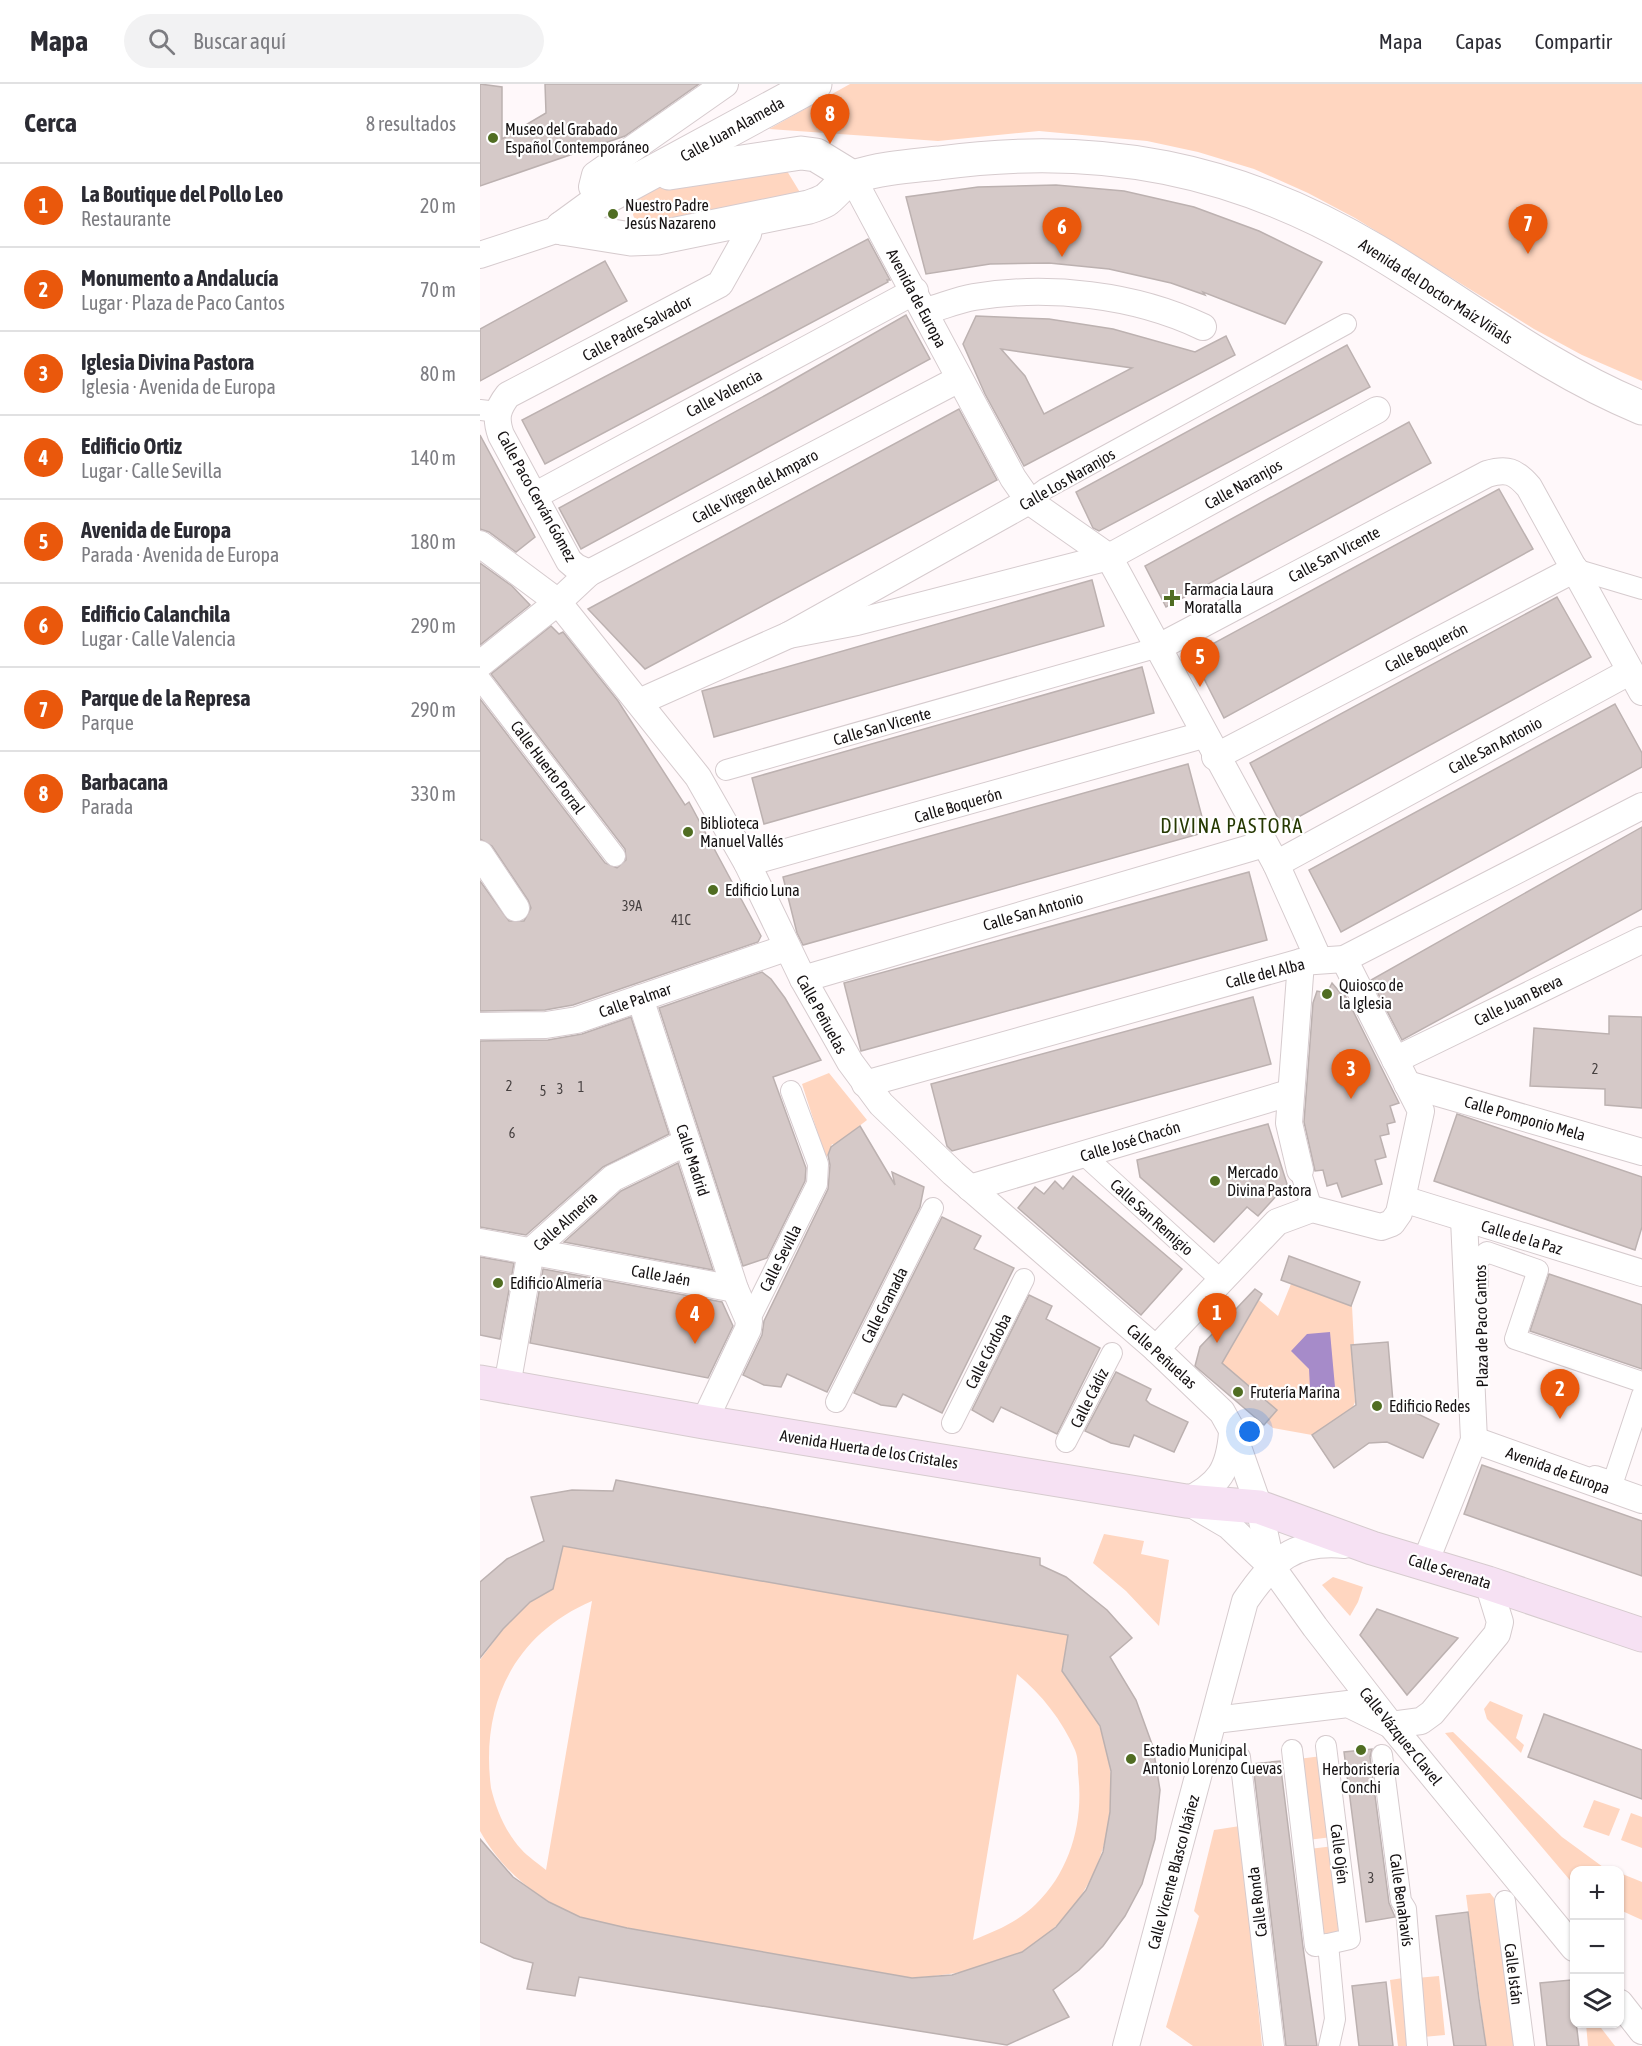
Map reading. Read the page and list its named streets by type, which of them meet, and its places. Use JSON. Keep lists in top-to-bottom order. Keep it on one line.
{"streets":{"main road":["Avenida Huerta de los Cristales","Calle Serenata"],"street":["Calle Juan Alameda","Avenida del Doctor Maíz Viñals","Avenida de Europa","Calle Padre Salvador","Calle Valencia","Calle Los Naranjos","Calle Naranjos","Calle Virgen del Amparo","Calle Paco Cerván Gómez","Calle San Vicente","Calle Boquerón","Calle San Antonio","Calle Huerto Porral","Calle del Alba","Calle Palmar","Calle Juan Breva","Calle Peñuelas","Calle Pomponio Mela","Calle José Chacón","Calle Madrid","Calle San Remigio","Calle Almería","Calle de la Paz","Calle Sevilla","Calle Jaén","Calle Granada","Plaza de Paco Cantos","Calle Córdoba","Calle Cádiz","Calle Vázquez Clavel","Calle Ojén","Calle Vicente Blasco Ibáñez","Calle Benahavís","Calle Ronda","Calle Istán"]},"crossings":[["Avenida del Doctor Maíz Viñals","Avenida de Europa"],["Avenida de Europa","Calle Valencia"],["Avenida de Europa","Calle Los Naranjos"],["Avenida de Europa","Calle Naranjos"],["Avenida de Europa","Calle Virgen del Amparo"],["Avenida de Europa","Calle San Vicente"],["Avenida de Europa","Calle Boquerón"],["Avenida de Europa","Calle San Antonio"],["Avenida de Europa","Calle del Alba"],["Avenida de Europa","Calle Juan Breva"],["Avenida de Europa","Calle Pomponio Mela"],["Avenida de Europa","Calle de la Paz"],["Calle Padre Salvador","Calle Paco Cerván Gómez"],["Calle Valencia","Calle Paco Cerván Gómez"],["Calle Los Naranjos","Calle Naranjos"],["Calle Los Naranjos","Calle Peñuelas"],["Calle Virgen del Amparo","Calle Paco Cerván Gómez"],["Calle Virgen del Amparo","Calle Peñuelas"],["Calle San Vicente","Calle Boquerón"],["Calle San Vicente","Calle San Antonio"],["Calle Boquerón","Calle Peñuelas"],["Calle San Antonio","Calle Peñuelas"],["Calle del Alba","Calle Peñuelas"],["Calle Palmar","Calle Peñuelas"],["Calle Palmar","Calle Madrid"],["Calle Peñuelas","Calle José Chacón"],["Calle Peñuelas","Avenida Huerta de los Cristales"],["Calle Peñuelas","Calle Serenata"],["Calle Peñuelas","Calle Vázquez Clavel"],["Calle José Chacón","Calle San Remigio"],["Calle Madrid","Calle Almería"],["Calle Madrid","Calle Sevilla"],["Calle Madrid","Calle Jaén"],["Calle Almería","Calle Jaén"],["Calle Almería","Avenida Huerta de los Cristales"],["Calle Sevilla","Avenida Huerta de los Cristales"],["Avenida Huerta de los Cristales","Calle Serenata"],["Avenida Huerta de los Cristales","Calle Vázquez Clavel"],["Calle Serenata","Calle Vázquez Clavel"],["Calle Serenata","Calle Vicente Blasco Ibáñez"],["Calle Vázquez Clavel","Calle Vicente Blasco Ibáñez"]],"districts":["DIVINA PASTORA"],"places":{"other":["Museo del Grabado Español Contemporáneo","Nuestro Padre Jesús Nazareno","Biblioteca Manuel Vallés","Edificio Luna","Quiosco de la Iglesia","Mercado Divina Pastora","Edificio Almería","Frutería Marina","Edificio Redes","Herboristería Conchi","Estadio Municipal Antonio Lorenzo Cuevas"],"health":["Farmacia Laura Moratalla"]},"house_numbers":["39A","41C","2","2","1","3","5","6","3"],"page":{"header":"Mapa","search":"Buscar aquí","nav":["Mapa","Capas","Compartir"],"heading":["Cerca","8 resultados"],"pins":["8","7","6","5","3","1","4","2"],"list":[{"mark":"1","name":"La Boutique del Pollo Leo","note":"Restaurante","value":"20 m"},{"mark":"2","name":"Monumento a Andalucía","note":"Lugar · Plaza de Paco Cantos","value":"70 m"},{"mark":"3","name":"Iglesia Divina Pastora","note":"Iglesia · Avenida de Europa","value":"80 m"},{"mark":"4","name":"Edificio Ortiz","note":"Lugar · Calle Sevilla","value":"140 m"},{"mark":"5","name":"Avenida de Europa","note":"Parada · Avenida de Europa","value":"180 m"},{"mark":"6","name":"Edificio Calanchila","note":"Lugar · Calle Valencia","value":"290 m"},{"mark":"7","name":"Parque de la Represa","note":"Parque","value":"290 m"},{"mark":"8","name":"Barbacana","note":"Parada","value":"330 m"}],"map_buttons":["+","−"]}}
